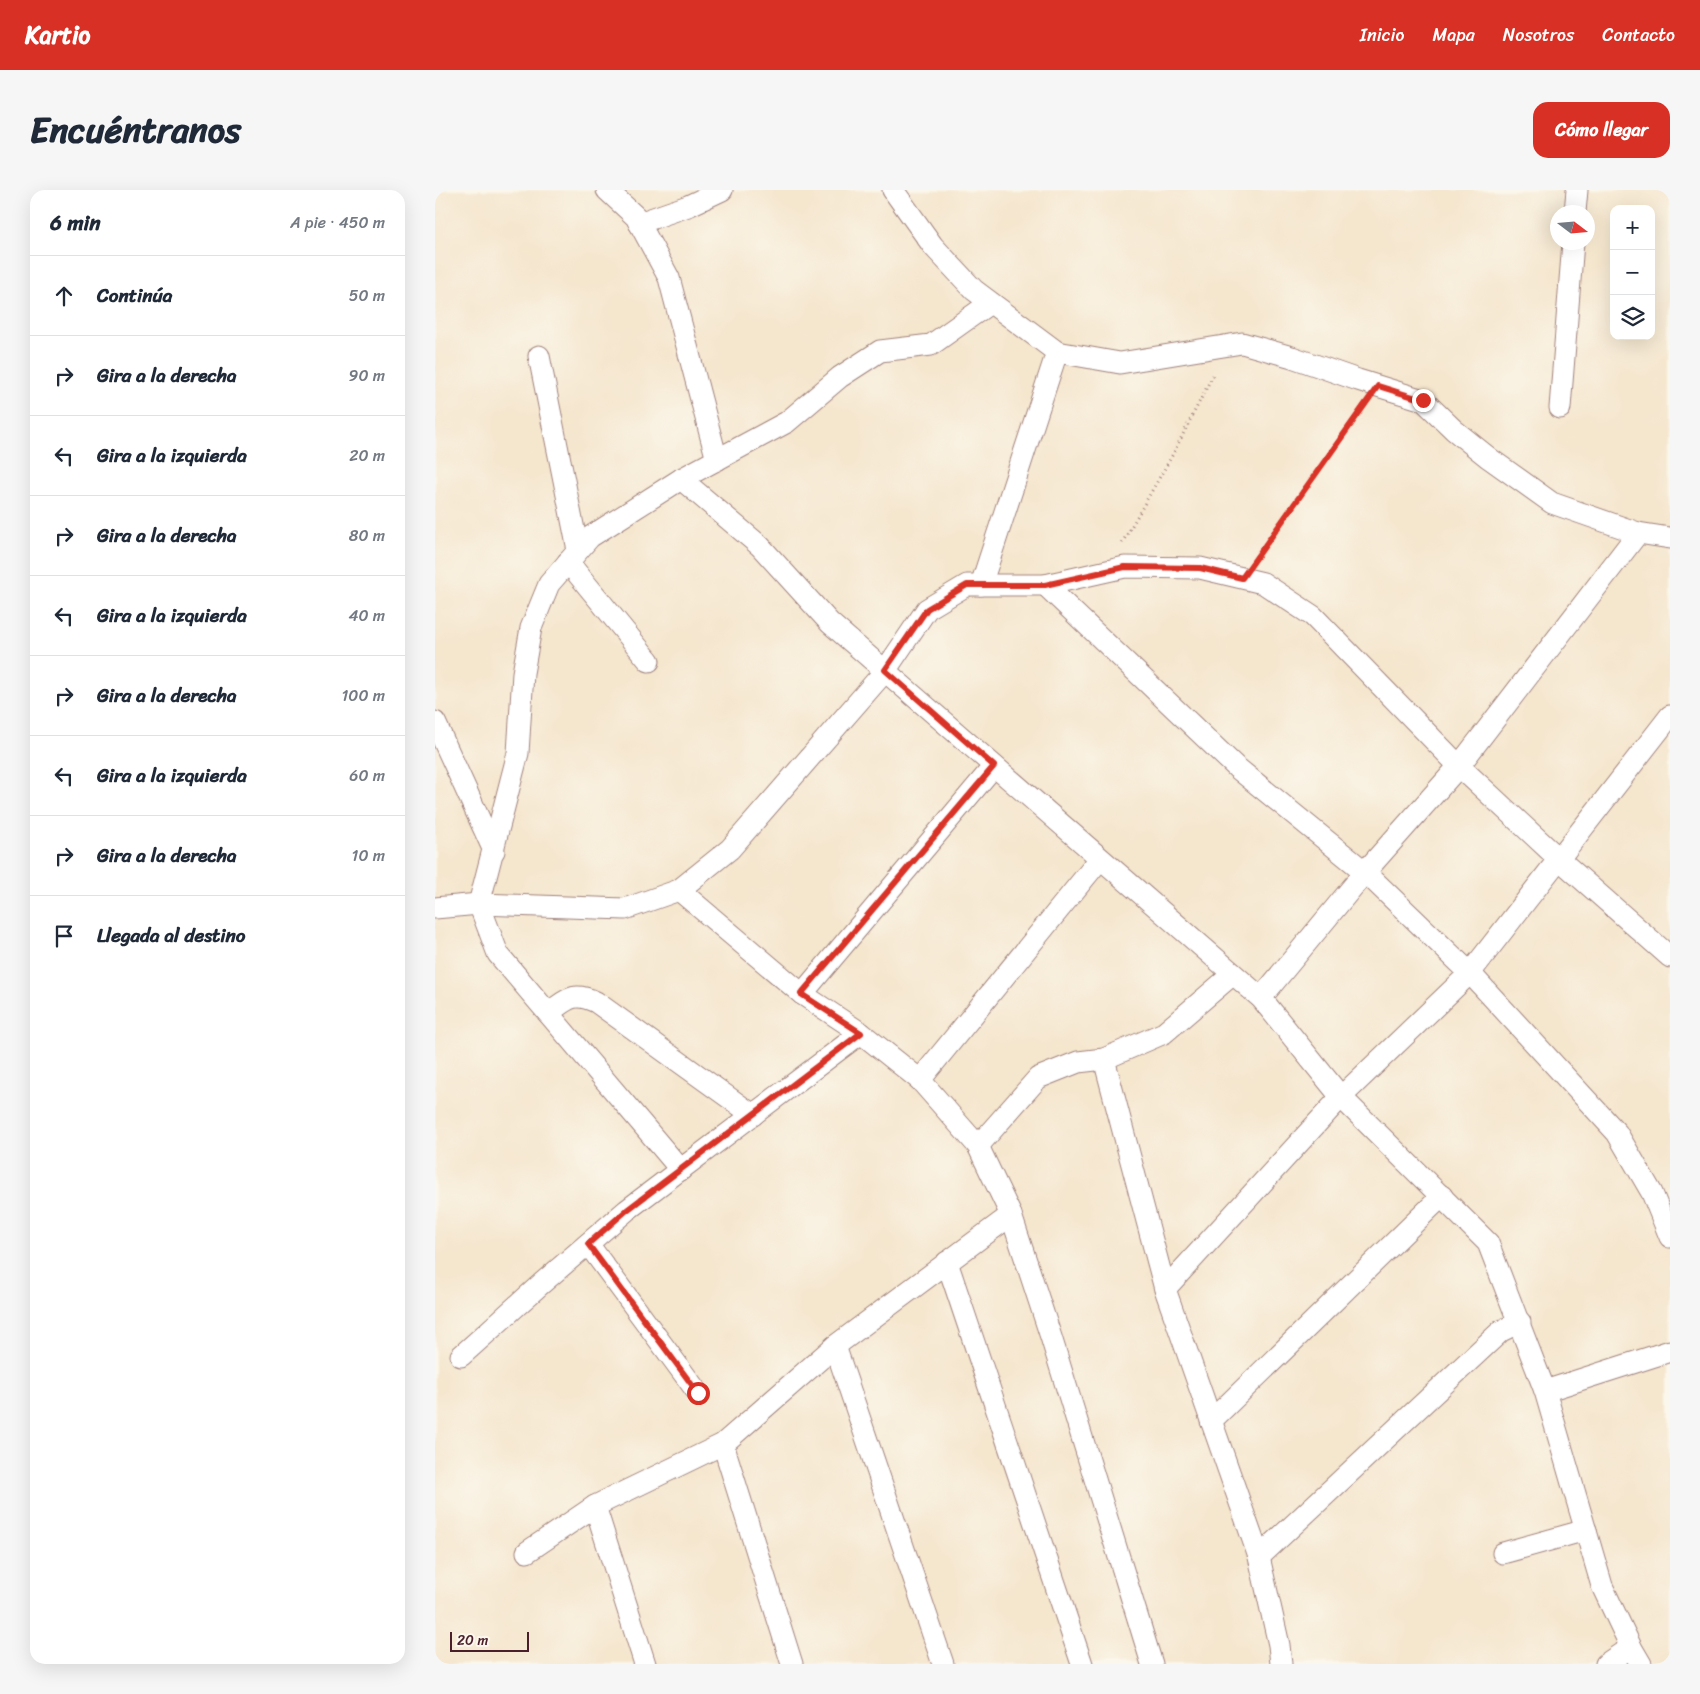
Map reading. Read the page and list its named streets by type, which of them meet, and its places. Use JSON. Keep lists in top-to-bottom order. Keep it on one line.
{"scale_bar":"20 m","north":"right","page":{"header":"Kartio","nav":["Inicio","Mapa","Nosotros","Contacto"],"title":"Encuéntranos","buttons":"Cómo llegar","heading":["6 min","A pie · 450 m"],"map_buttons":["+","−"],"list":[["Continúa","50 m"],["Gira a la derecha","90 m"],["Gira a la izquierda","20 m"],["Gira a la derecha","80 m"],["Gira a la izquierda","40 m"],["Gira a la derecha","100 m"],["Gira a la izquierda","60 m"],["Gira a la derecha","10 m"],"Llegada al destino"],"scale":"20 m"}}
